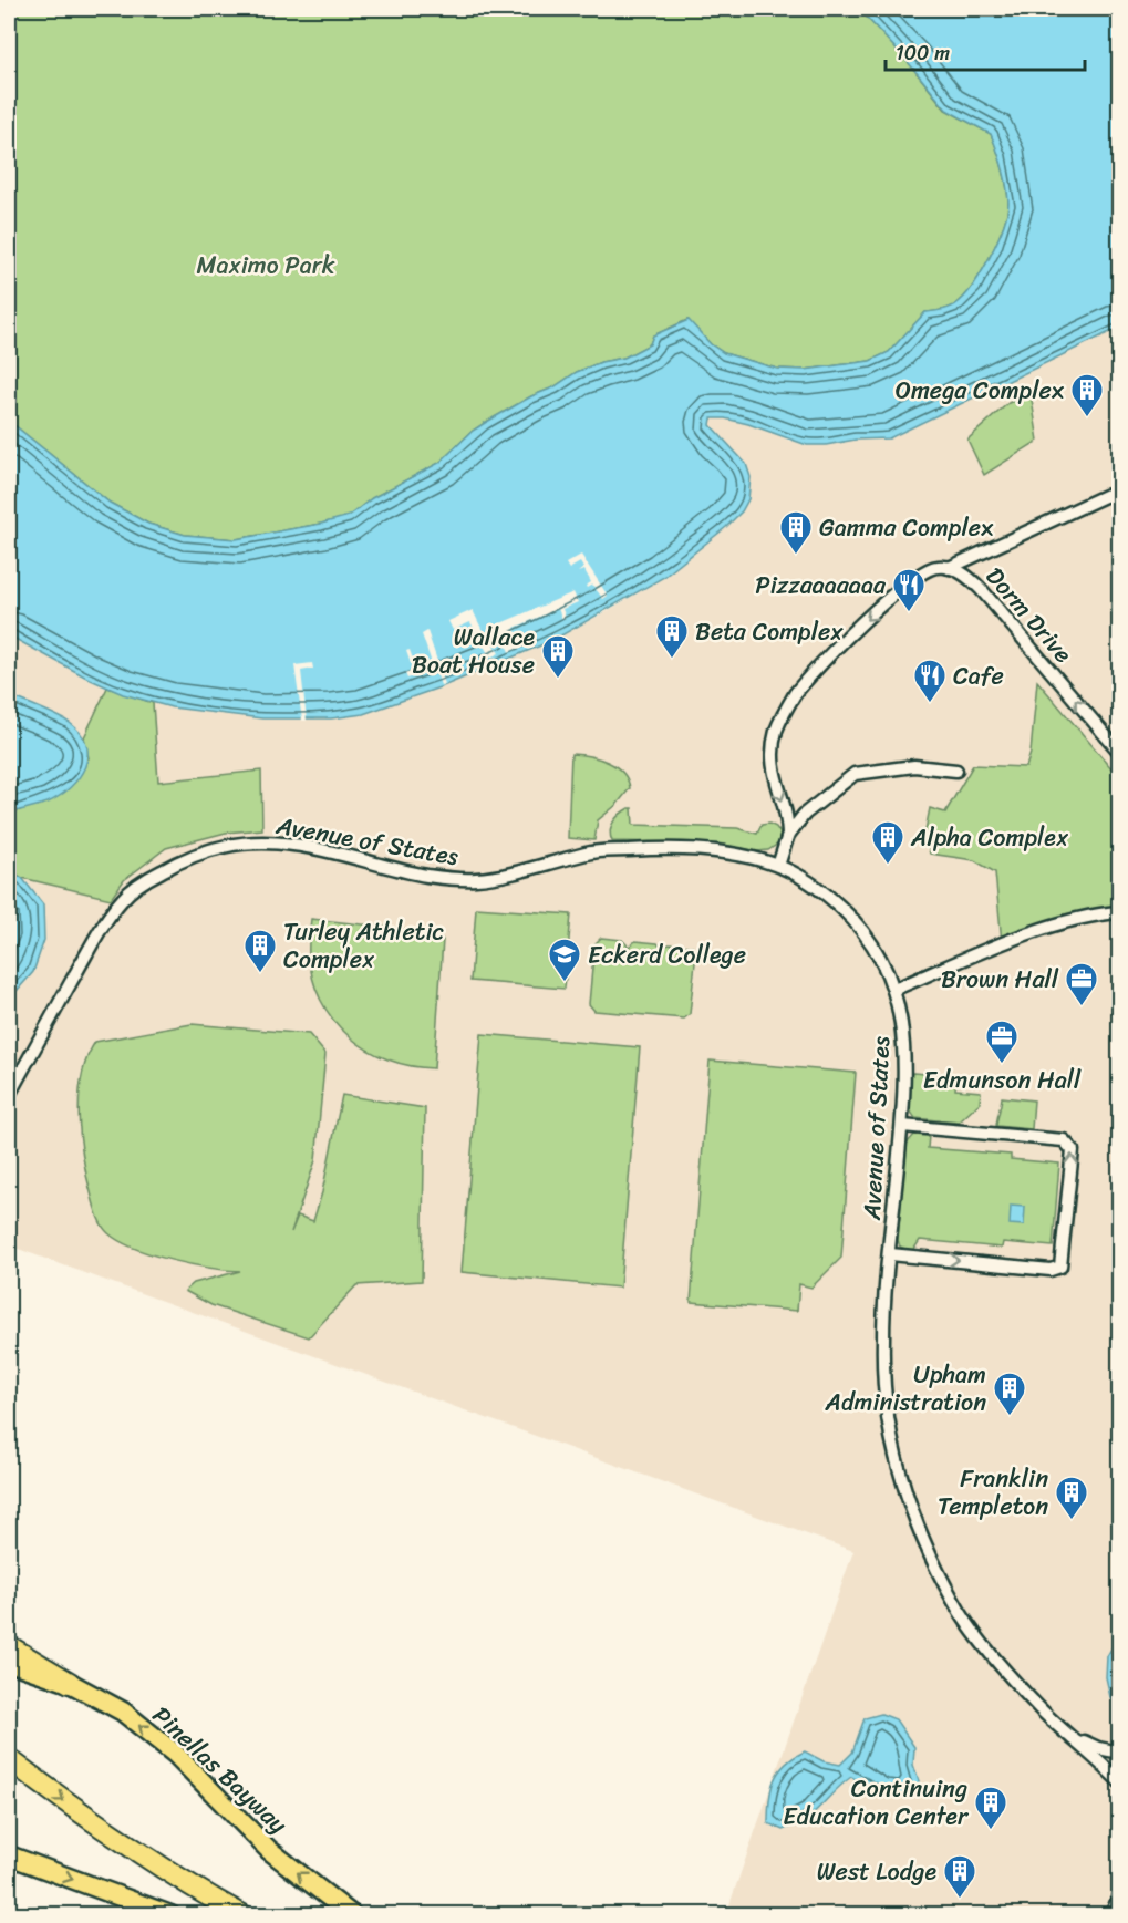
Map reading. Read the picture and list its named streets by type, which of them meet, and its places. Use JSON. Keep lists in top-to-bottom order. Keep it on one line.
{"streets":{"main road":["Pinellas Bayway"],"street":["Dorm Drive","Avenue of States"]},"parks":["Maximo Park"],"places":{"building":["Omega Complex","Gamma Complex","Beta Complex","Wallace Boat House","Alpha Complex","Turley Athletic Complex","Upham Administration","Franklin Templeton","Continuing Education Center","West Lodge"],"restaurant":["Pizzaaaaaaa","Cafe"],"school or university":["Eckerd College"],"office":["Brown Hall","Edmunson Hall"]},"scale_bar":"100 m"}
